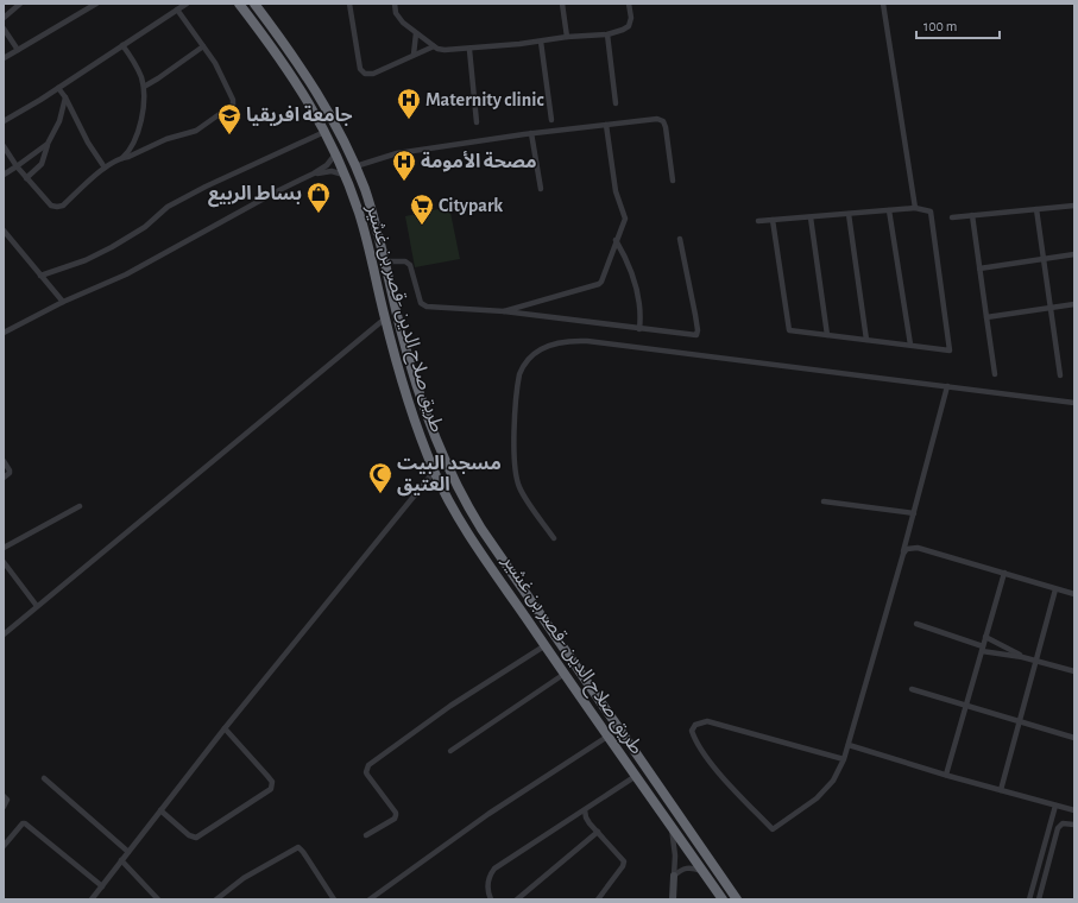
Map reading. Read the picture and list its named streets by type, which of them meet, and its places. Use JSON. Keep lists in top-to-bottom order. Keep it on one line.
{"streets":{"highway":["طريق صلاح الدين -قصر بن غشير"]},"places":{"hospital":["Maternity clinic","مصحة الأمومة"],"school or university":["جامعة افريقيا"],"shop":["بساط الربيع"],"supermarket":["Citypark"],"mosque":["مسجد البيت العتيق"]},"scale_bar":"100 m"}
